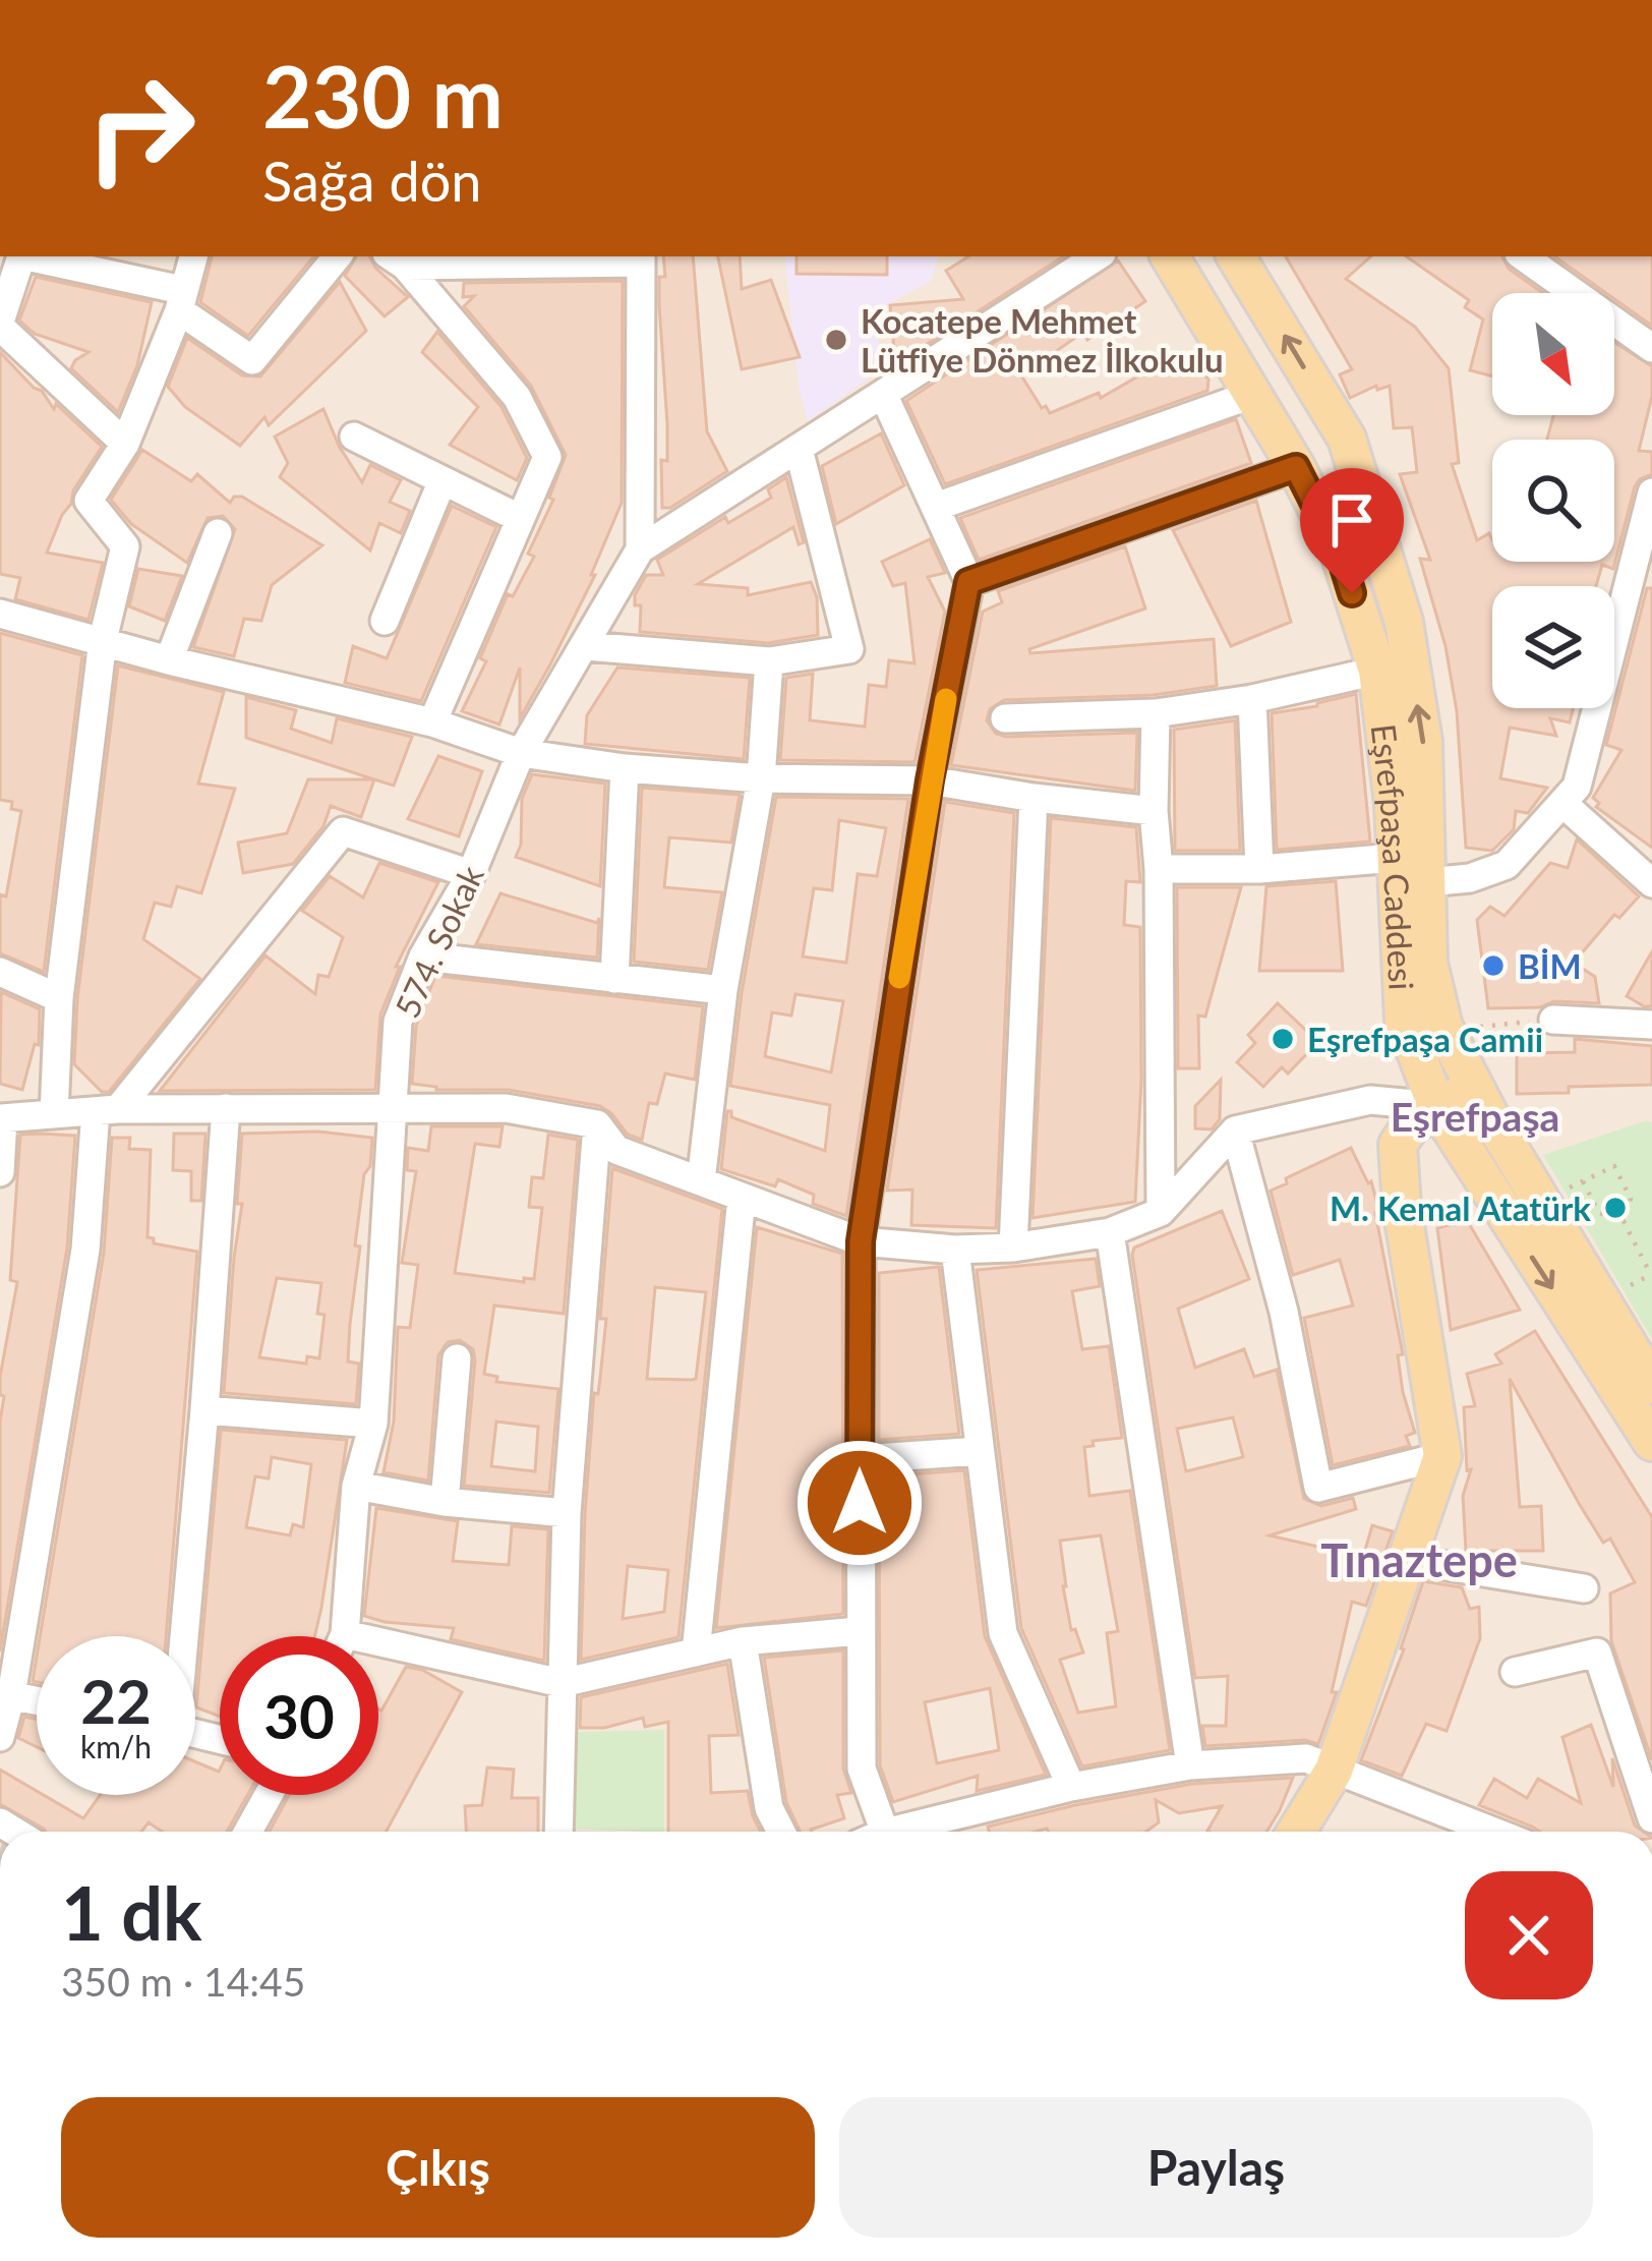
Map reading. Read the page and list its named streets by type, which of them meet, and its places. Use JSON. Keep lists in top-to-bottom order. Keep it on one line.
{"streets":{"main road":["Eşrefpaşa Caddesi"],"street":["574. Sokak"]},"districts":["Eşrefpaşa","Tınaztepe"],"places":["Kocatepe Mehmet Lütfiye Dönmez İlkokulu","BİM","Eşrefpaşa Camii","M. Kemal Atatürk"],"north":"bottom right","page":{"turn":["230 m","Sağa dön"],"speed":"22 km/h","limit":"30","heading":["1 dk","350 m · 14:45"],"buttons":["Çıkış","Paylaş"]}}
